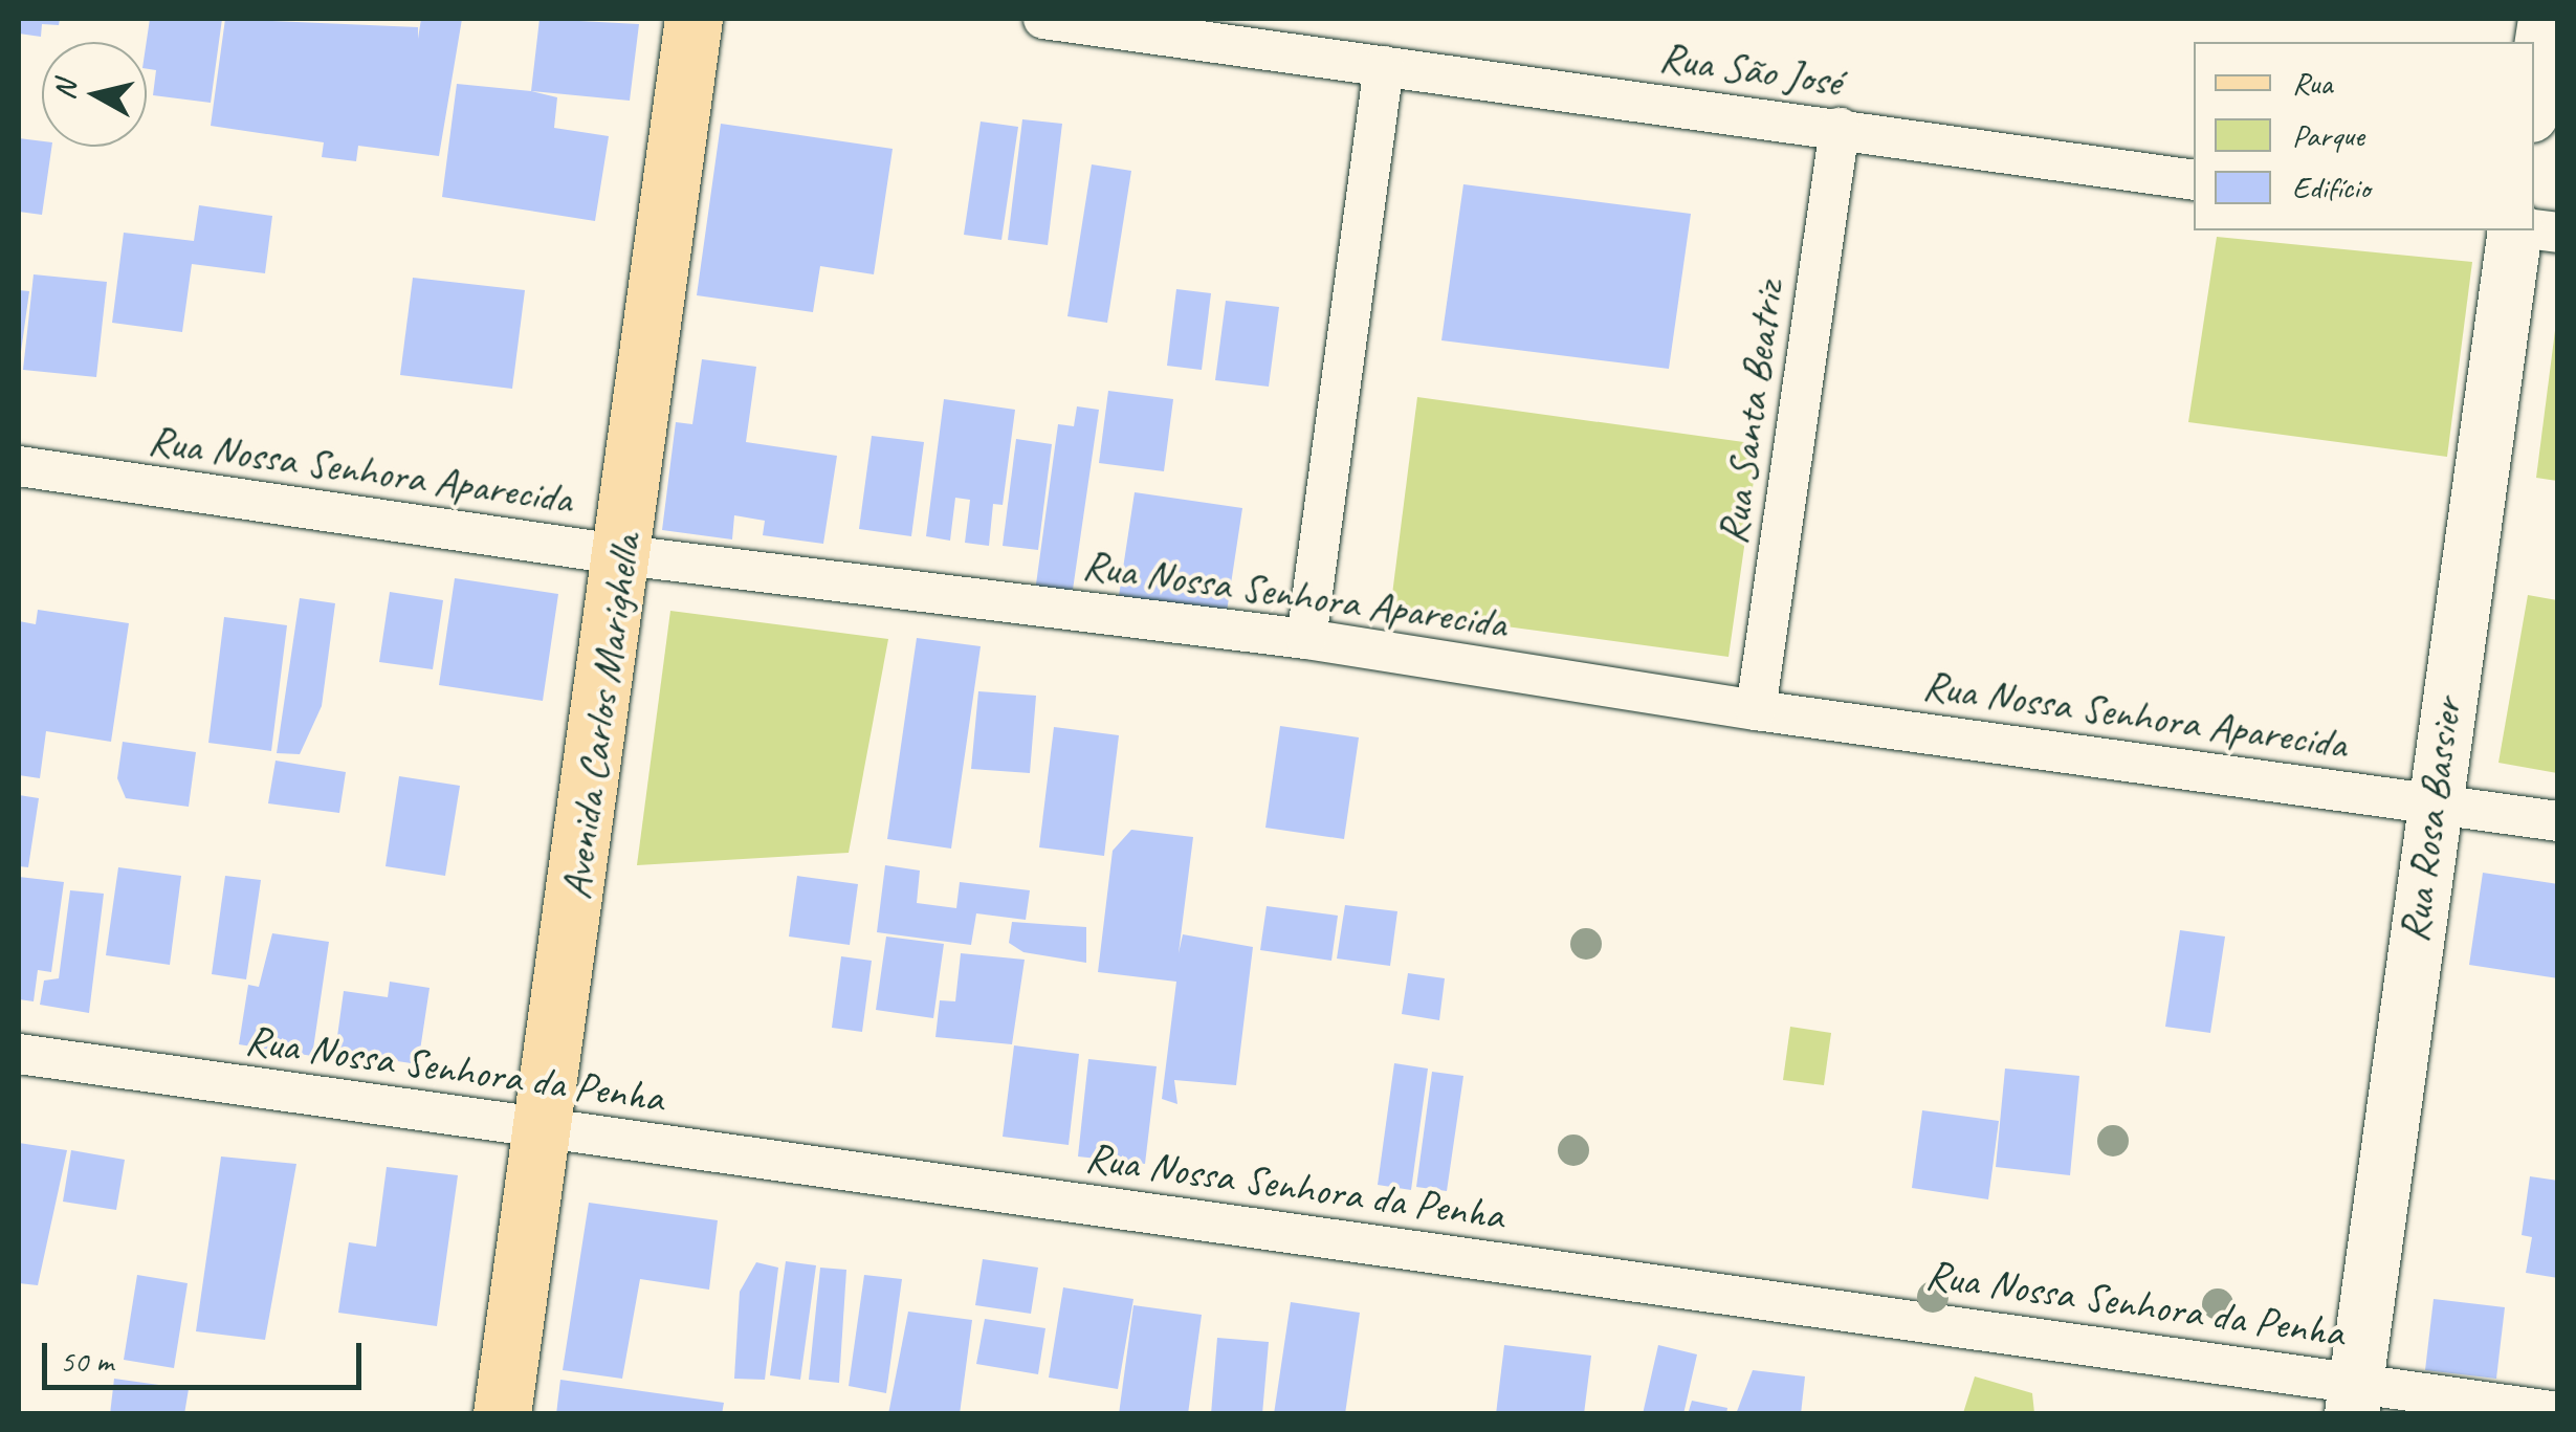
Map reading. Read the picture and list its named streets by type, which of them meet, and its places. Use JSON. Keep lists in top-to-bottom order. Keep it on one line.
{"streets":{"main road":["Avenida Carlos Marighella"],"street":["Rua São José","Rua Santa Beatriz","Rua Nossa Senhora Aparecida","Rua Rosa Bassier","Rua Nossa Senhora da Penha"]},"crossings":[["Rua São José","Rua Santa Beatriz"],["Rua Santa Beatriz","Rua Nossa Senhora Aparecida"],["Rua Nossa Senhora Aparecida","Avenida Carlos Marighella"],["Rua Nossa Senhora Aparecida","Rua Rosa Bassier"],["Avenida Carlos Marighella","Rua Nossa Senhora da Penha"],["Rua Rosa Bassier","Rua Nossa Senhora da Penha"]],"legend":["Rua","Parque","Edifício"],"scale_bar":"50 m","north":"left"}
